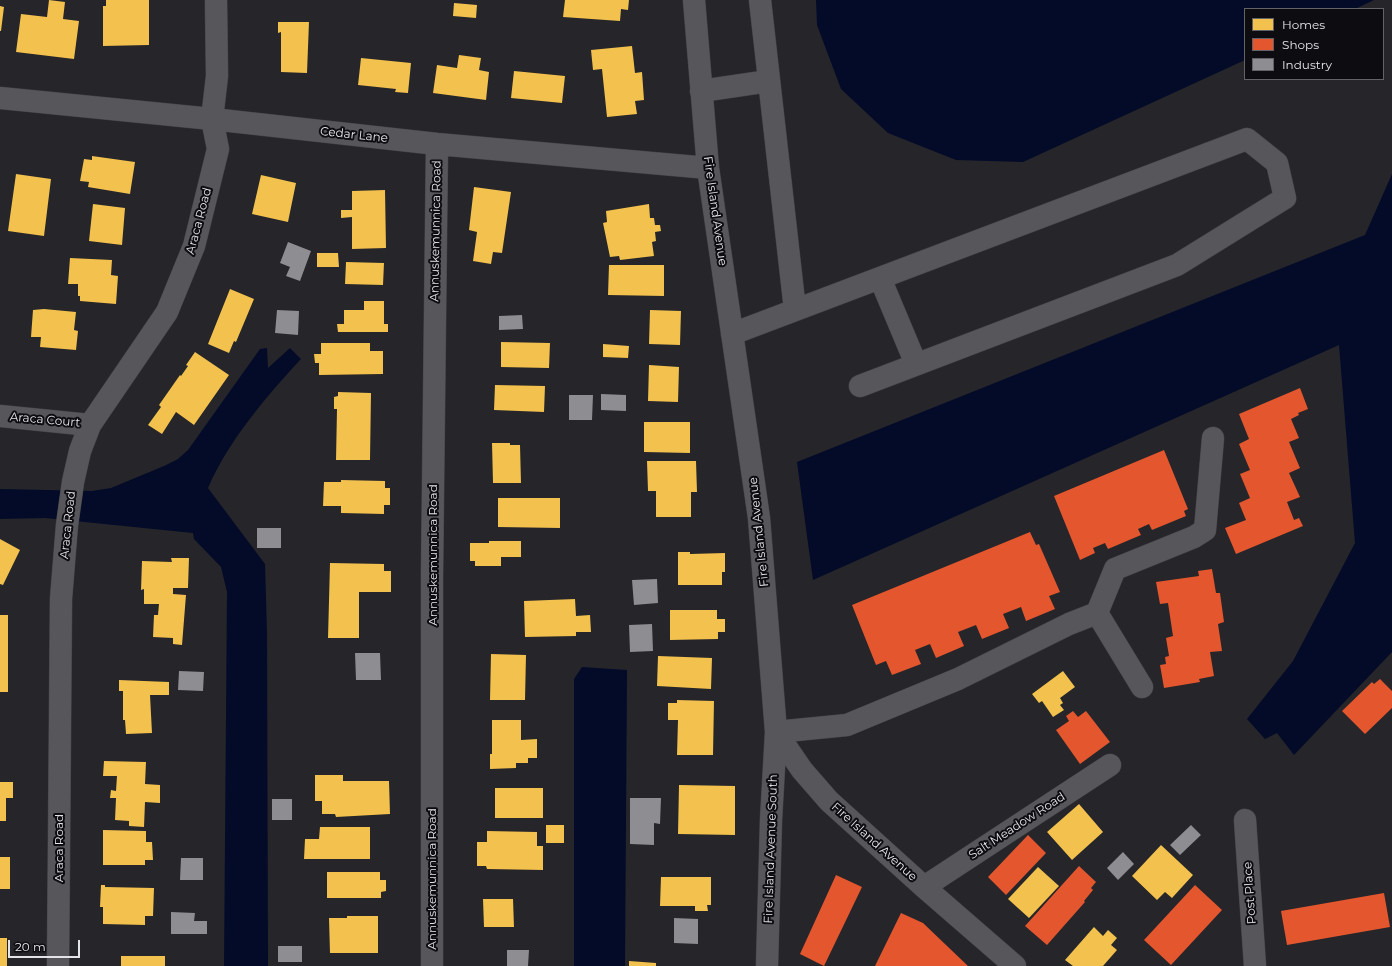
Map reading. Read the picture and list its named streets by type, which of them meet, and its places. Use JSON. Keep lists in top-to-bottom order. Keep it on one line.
{"streets":{"street":["Cedar Lane","Fire Island Avenue","Araca Road","Annuskemunnica Road","Araca Court","Salt Meadow Road","Fire Island Avenue South","Post Place"]},"crossings":[["Cedar Lane","Fire Island Avenue"],["Cedar Lane","Araca Road"],["Cedar Lane","Annuskemunnica Road"],["Fire Island Avenue","Salt Meadow Road"],["Fire Island Avenue","Fire Island Avenue South"],["Araca Road","Araca Court"]],"legend":["Homes","Shops","Industry"],"scale_bar":"20 m"}
